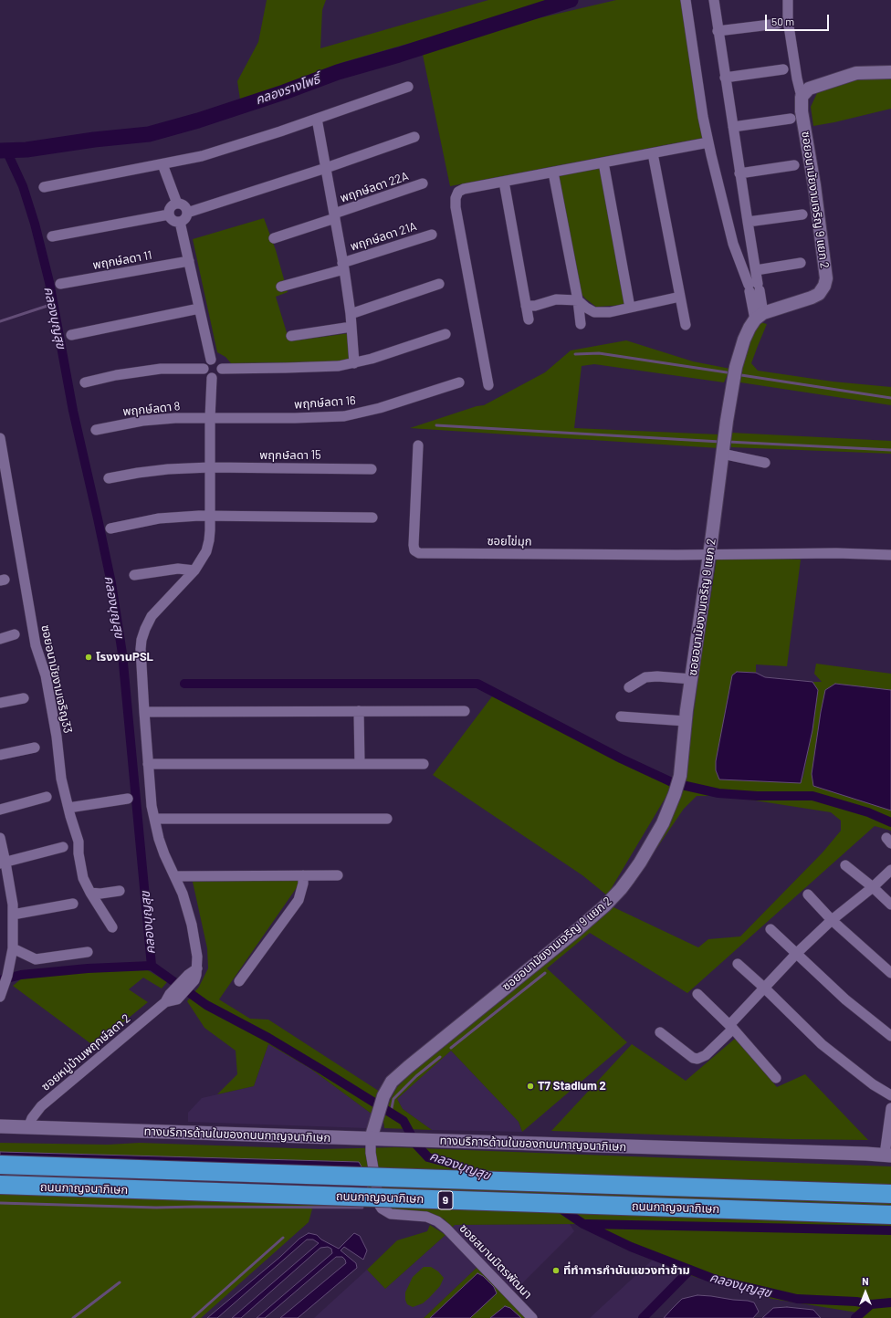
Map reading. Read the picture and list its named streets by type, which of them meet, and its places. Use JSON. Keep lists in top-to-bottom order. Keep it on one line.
{"streets":{"highway":["ถนนกาญจนาภิเษก","9"],"main road":["ทางบริการด้านในของถนนกาญจนาภิเษก"],"street":["พฤกษ์ลดา 22A","ซอยอนามัยงามเจริญ 9 แยก 2","พฤกษ์ลดา 21A","พฤกษ์ลดา 11","พฤกษ์ลดา 16","พฤกษ์ลดา 8","พฤกษ์ลดา 15","ซอยไข่มุก","ซอยอนามัยงามเจริญ33","ซอยหมู่บ้านพฤกษ์ลดา 2","ซอยสมานมิตรพัฒนา"]},"crossings":[["ซอยอนามัยงามเจริญ 9 แยก 2","ซอยไข่มุก"],["ซอยอนามัยงามเจริญ 9 แยก 2","ทางบริการด้านในของถนนกาญจนาภิเษก"],["ซอยอนามัยงามเจริญ 9 แยก 2","ซอยสมานมิตรพัฒนา"],["พฤกษ์ลดา 16","พฤกษ์ลดา 8"],["พฤกษ์ลดา 16","ซอยหมู่บ้านพฤกษ์ลดา 2"],["พฤกษ์ลดา 8","ซอยหมู่บ้านพฤกษ์ลดา 2"],["พฤกษ์ลดา 15","ซอยหมู่บ้านพฤกษ์ลดา 2"],["ซอยหมู่บ้านพฤกษ์ลดา 2","ทางบริการด้านในของถนนกาญจนาภิเษก"],["ทางบริการด้านในของถนนกาญจนาภิเษก","ซอยสมานมิตรพัฒนา"]],"water":["คลองรางโพธิ์","คลองบุญสุข"],"places":["โรงงานPSL","T7 Stadium 2","ที่ทำการกำนันแขวงท่าข้าม"],"scale_bar":"50 m","north":"top"}
